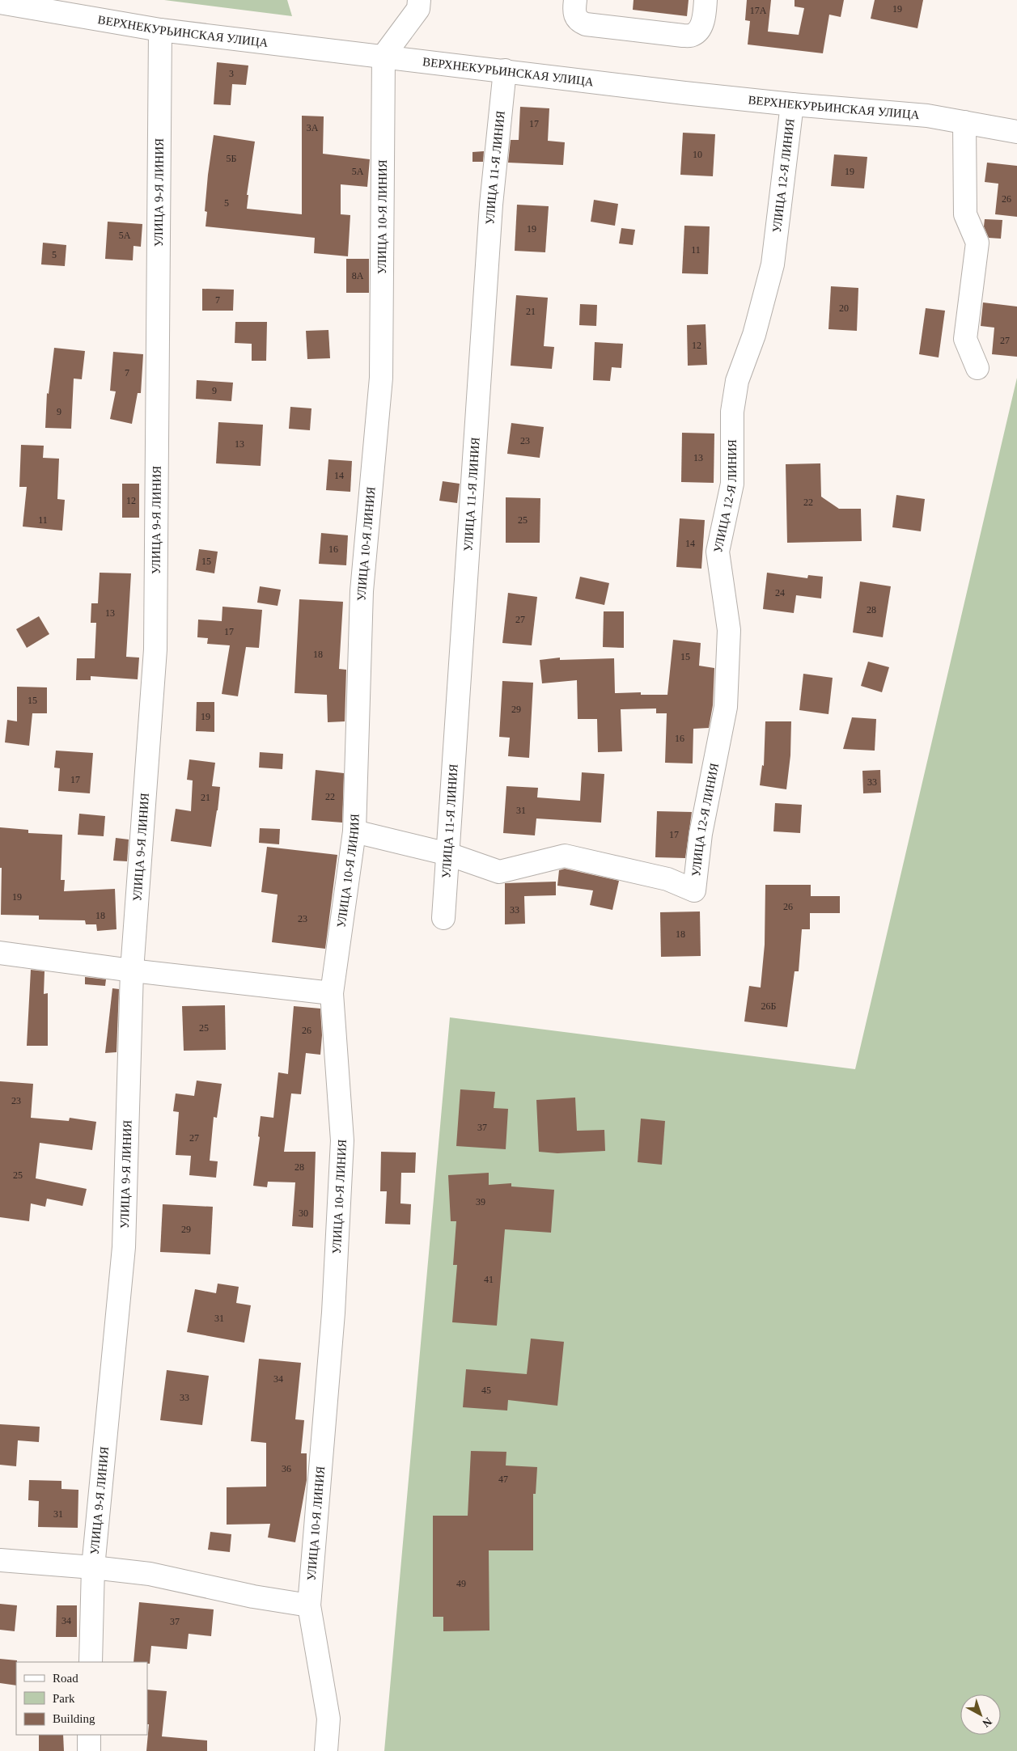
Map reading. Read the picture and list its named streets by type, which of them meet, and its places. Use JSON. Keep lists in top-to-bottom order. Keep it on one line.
{"streets":{"street":["ВЕРХНЕКУРЬИНСКАЯ УЛИЦА","УЛИЦА 11-Я ЛИНИЯ","УЛИЦА 12-Я ЛИНИЯ","УЛИЦА 9-Я ЛИНИЯ","УЛИЦА 10-Я ЛИНИЯ"]},"crossings":[["ВЕРХНЕКУРЬИНСКАЯ УЛИЦА","УЛИЦА 11-Я ЛИНИЯ"],["ВЕРХНЕКУРЬИНСКАЯ УЛИЦА","УЛИЦА 12-Я ЛИНИЯ"],["ВЕРХНЕКУРЬИНСКАЯ УЛИЦА","УЛИЦА 9-Я ЛИНИЯ"],["ВЕРХНЕКУРЬИНСКАЯ УЛИЦА","УЛИЦА 10-Я ЛИНИЯ"],["УЛИЦА 11-Я ЛИНИЯ","УЛИЦА 12-Я ЛИНИЯ"]],"house_numbers":["19","17А","3","17","3А","10","5Б","5А","19","26","5","19","5А","11","5","8А","7","20","21","27","12","7","9","9","23","13","13","14","12","22","11","25","14","16","15","24","28","13","27","17","18","15","15","29","19","16","17","33","22","21","31","17","19","26","33","18","23","18","26Б","25","26","23","37","27","28","25","39","30","29","41","31","34","45","33","36","47","31","49","34","37"],"legend":["Road","Park","Building"],"north":"bottom right"}
